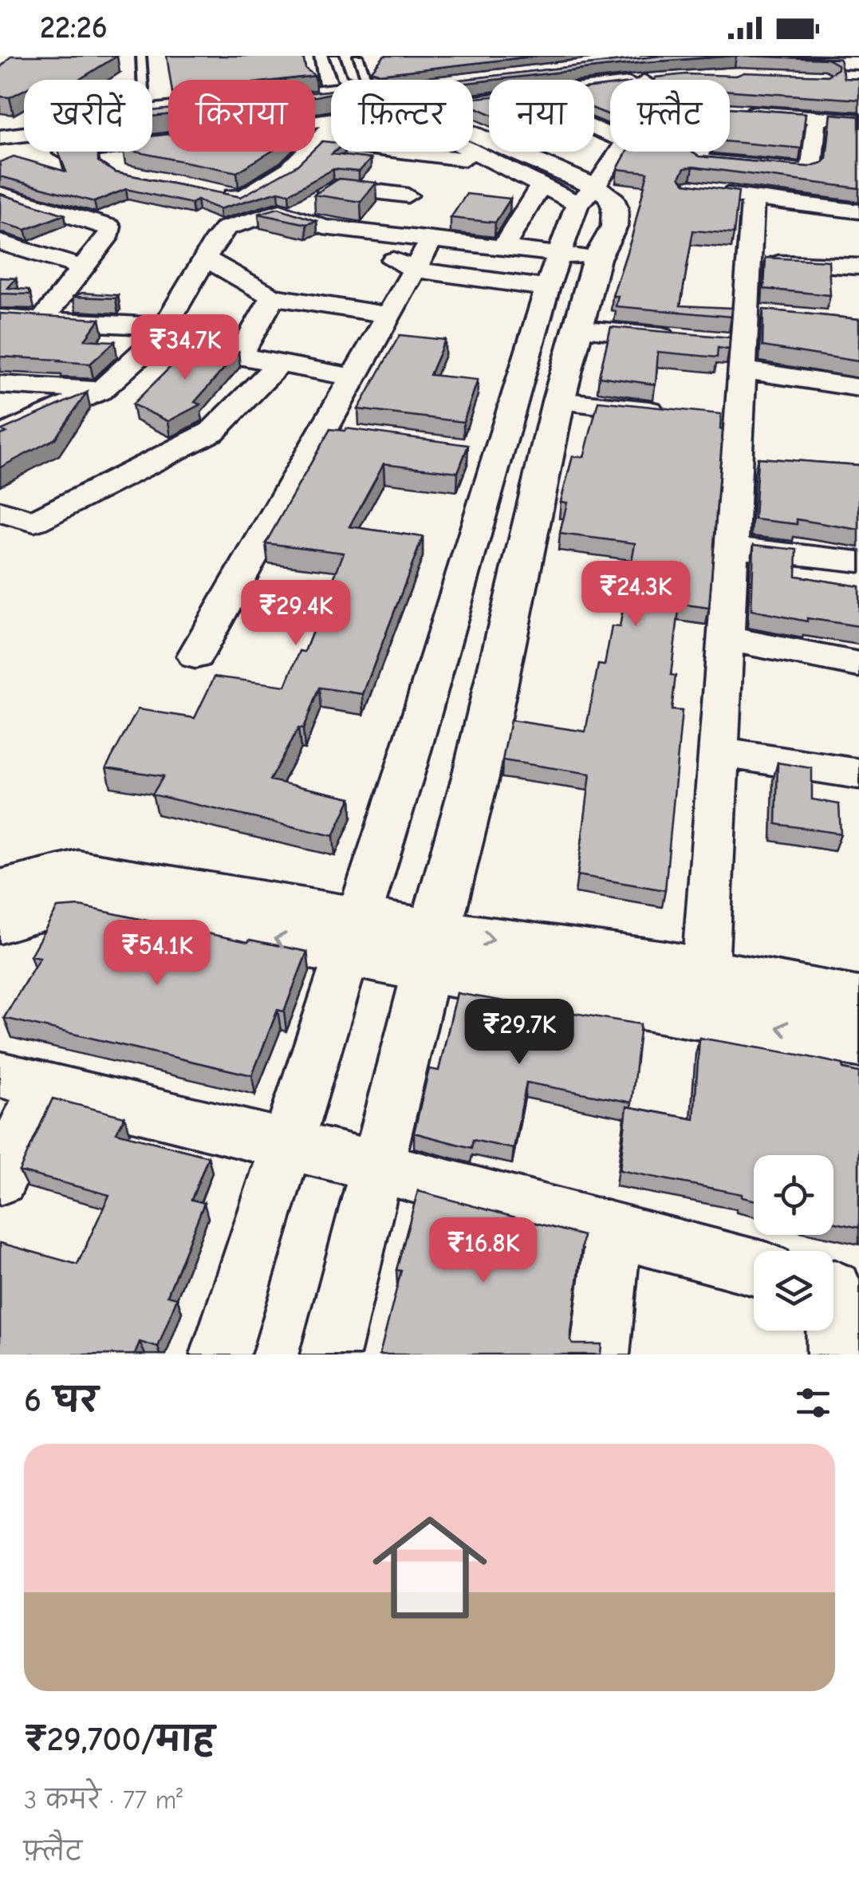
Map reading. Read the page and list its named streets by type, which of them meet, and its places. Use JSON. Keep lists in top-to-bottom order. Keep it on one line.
{"page":{"status":"22:26","chip":["खरीदें","किराया","फ़िल्टर","नया","फ़्लैट"],"price":["₹34.7K","₹24.3K","₹29.4K","₹54.1K","₹29.7K","₹16.8K"],"heading":"6 घर","list":[{"name":"₹29,700/माह","note":"3 कमरे · 77 m² · फ़्लैट"}]}}
